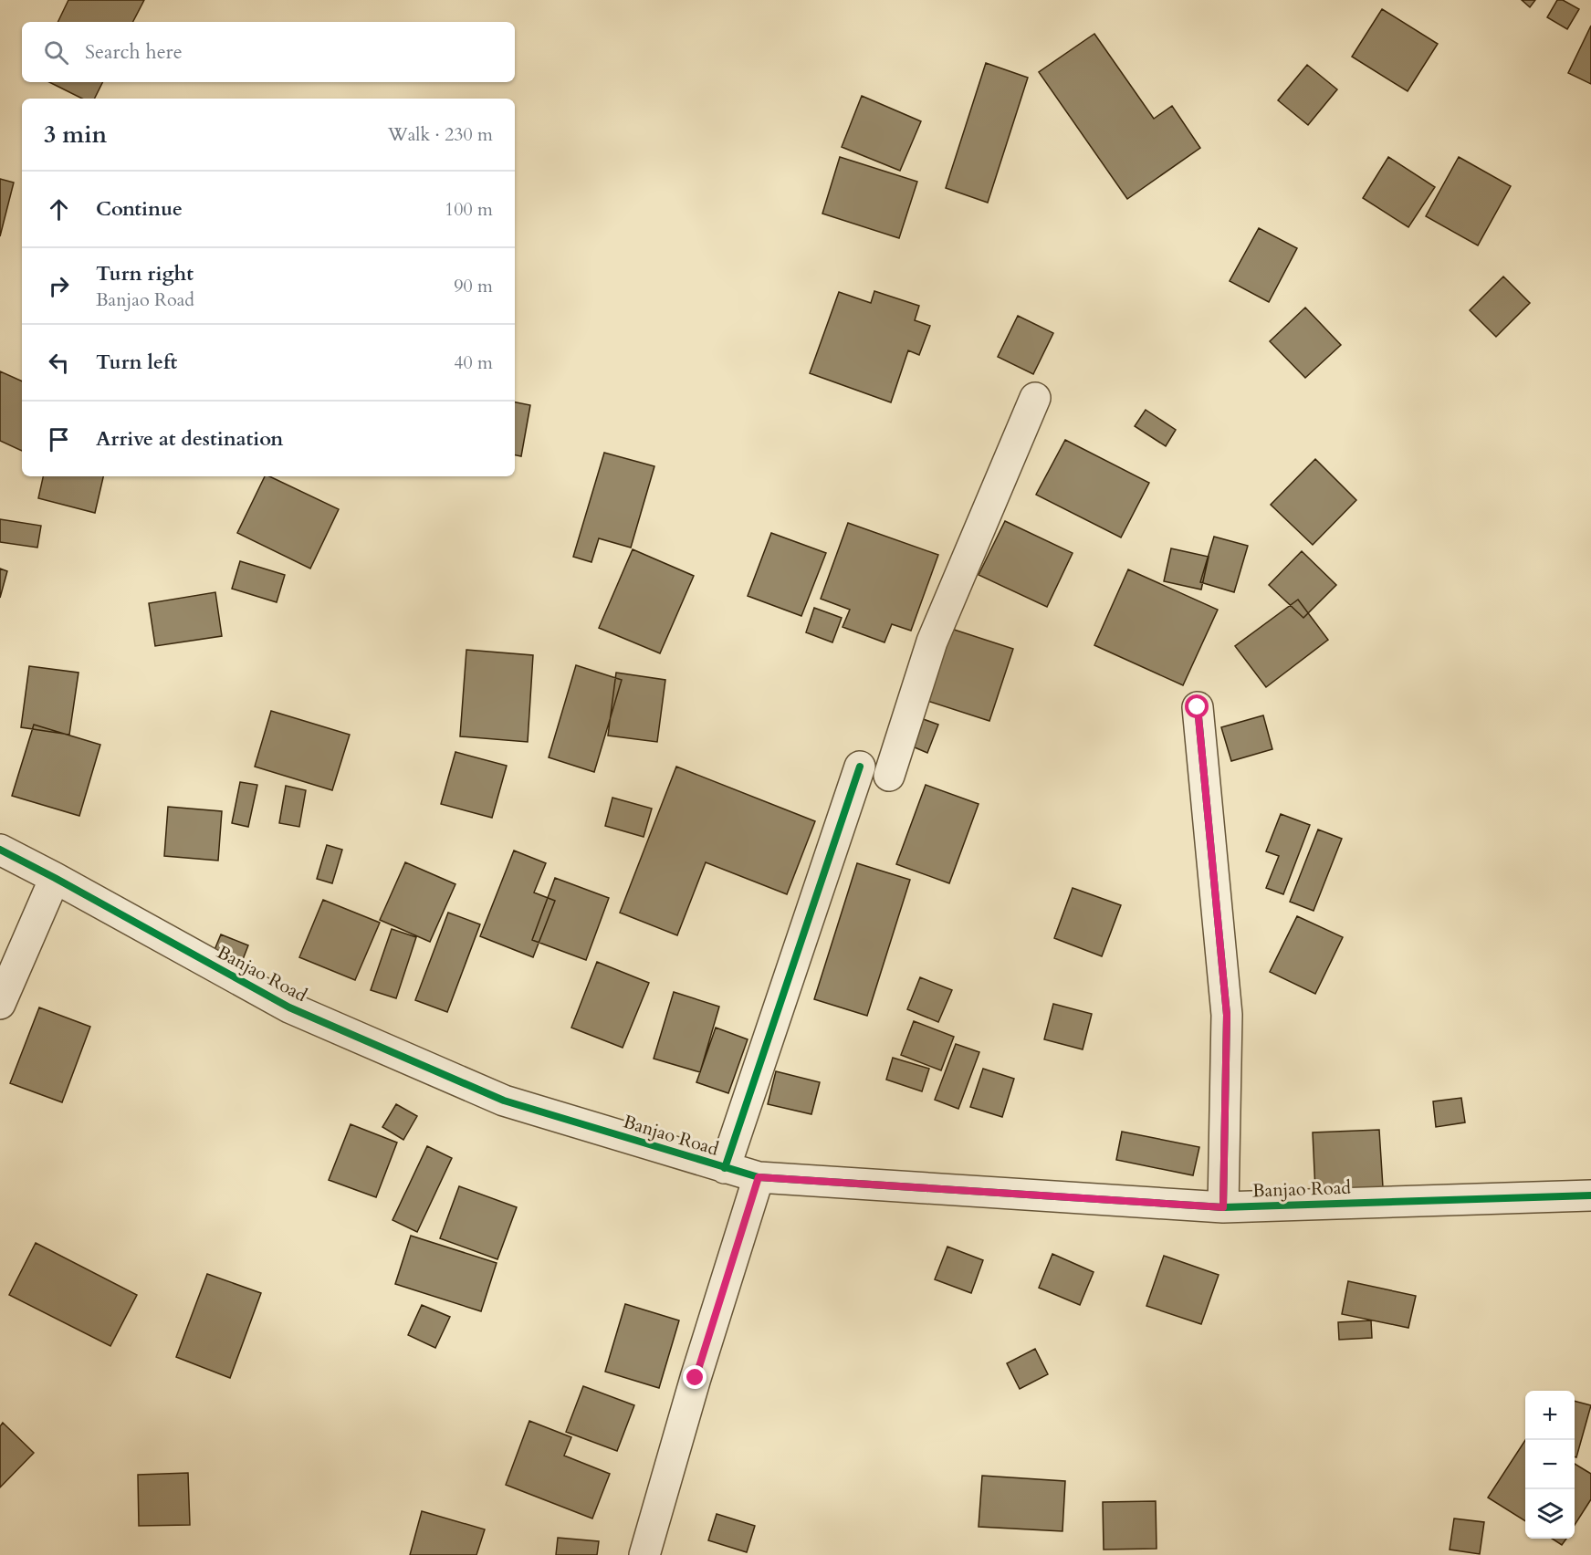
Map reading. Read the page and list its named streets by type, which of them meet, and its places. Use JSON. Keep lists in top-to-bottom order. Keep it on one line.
{"streets":{"street":["Banjao Road"]},"page":{"search":"Search here","heading":["3 min","Walk · 230 m"],"list":[["Continue","100 m"],["Turn right","Banjao Road","90 m"],["Turn left","40 m"],"Arrive at destination"],"map_buttons":["+","−"]}}
